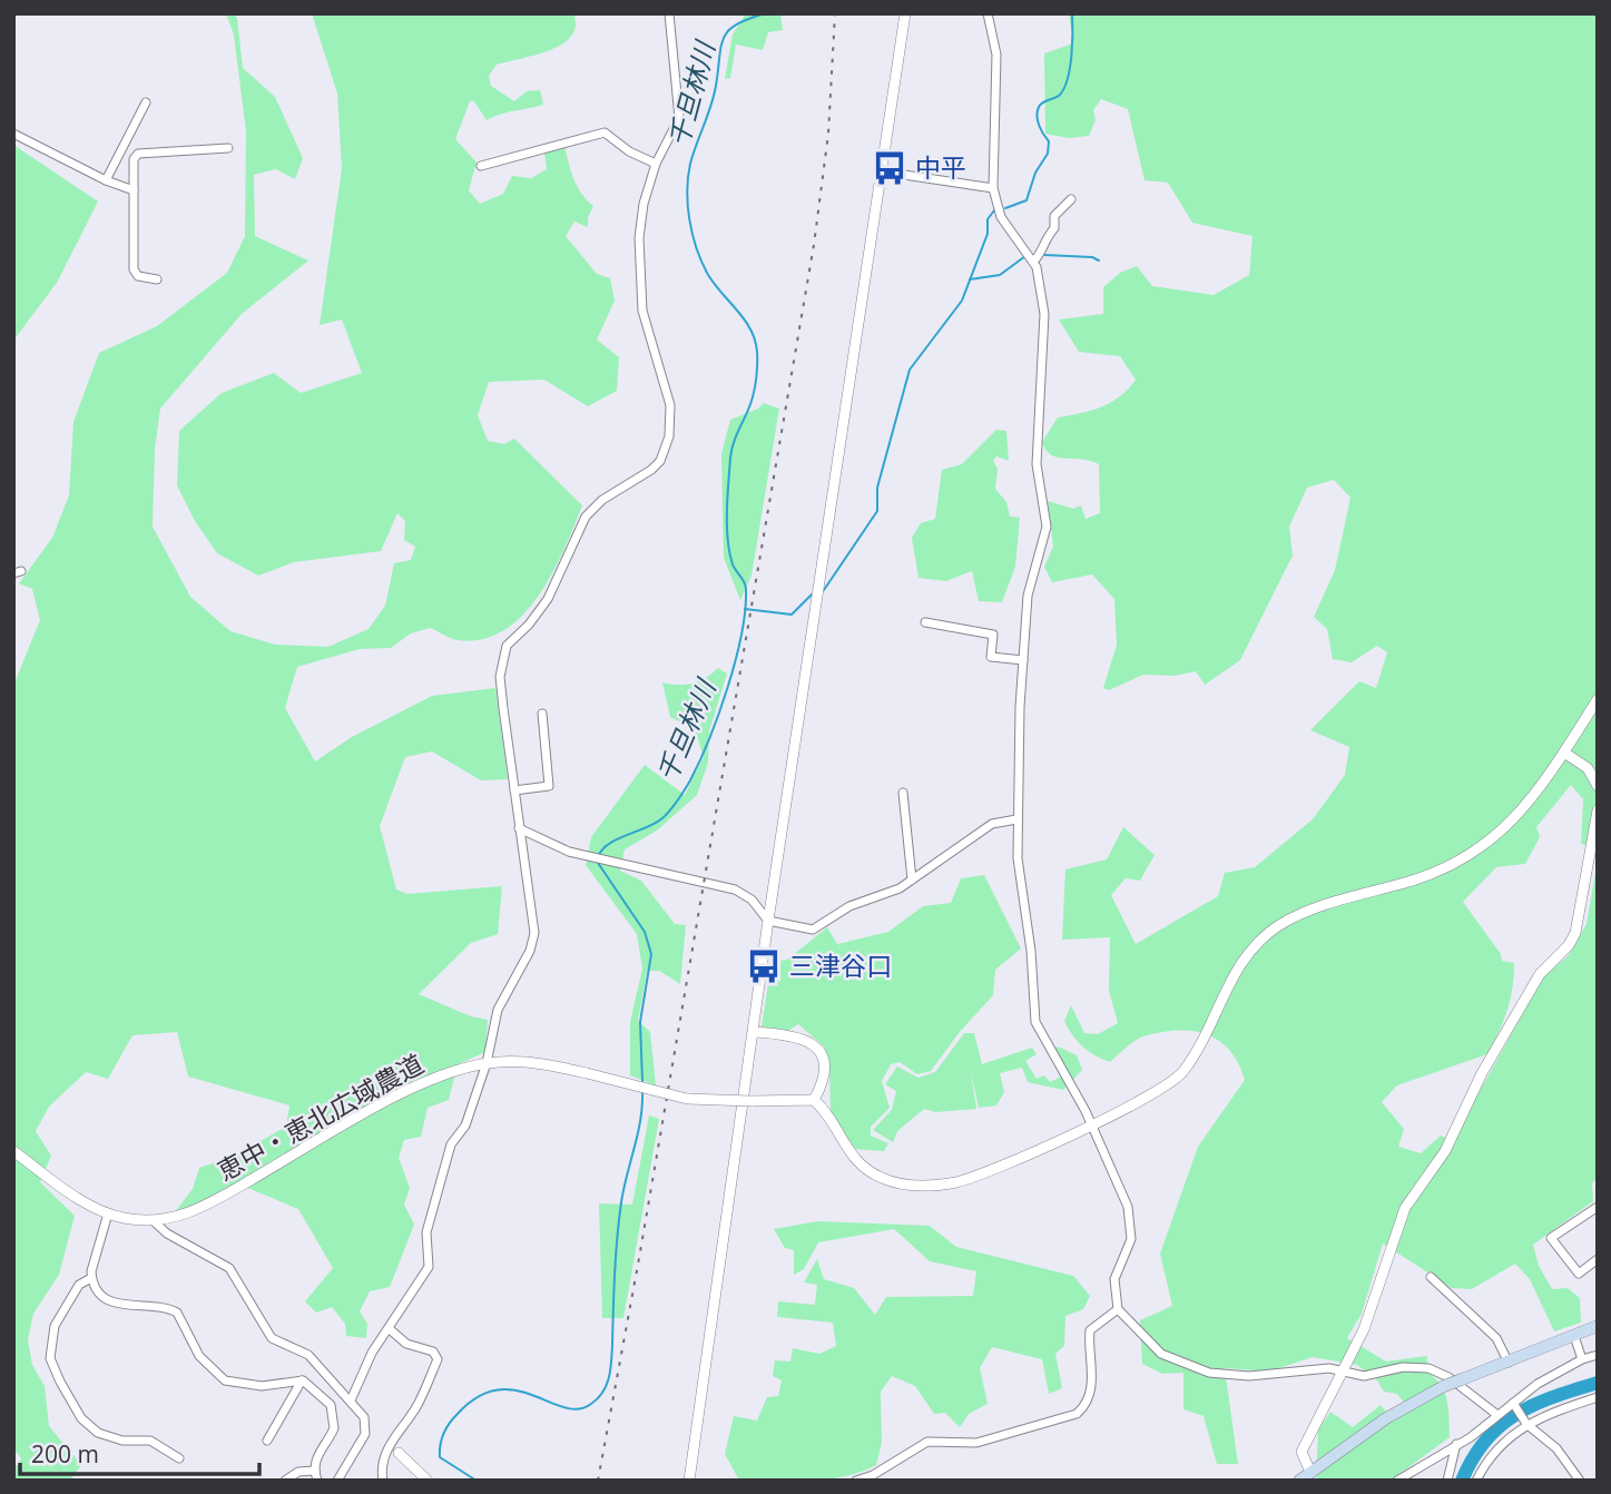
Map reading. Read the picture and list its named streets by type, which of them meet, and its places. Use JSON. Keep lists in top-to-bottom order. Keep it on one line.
{"streets":{"street":["恵中・恵北広域農道"]},"water":["千旦林川"],"places":{"bus stop":["中平","三津谷口"]},"scale_bar":"200 m"}
